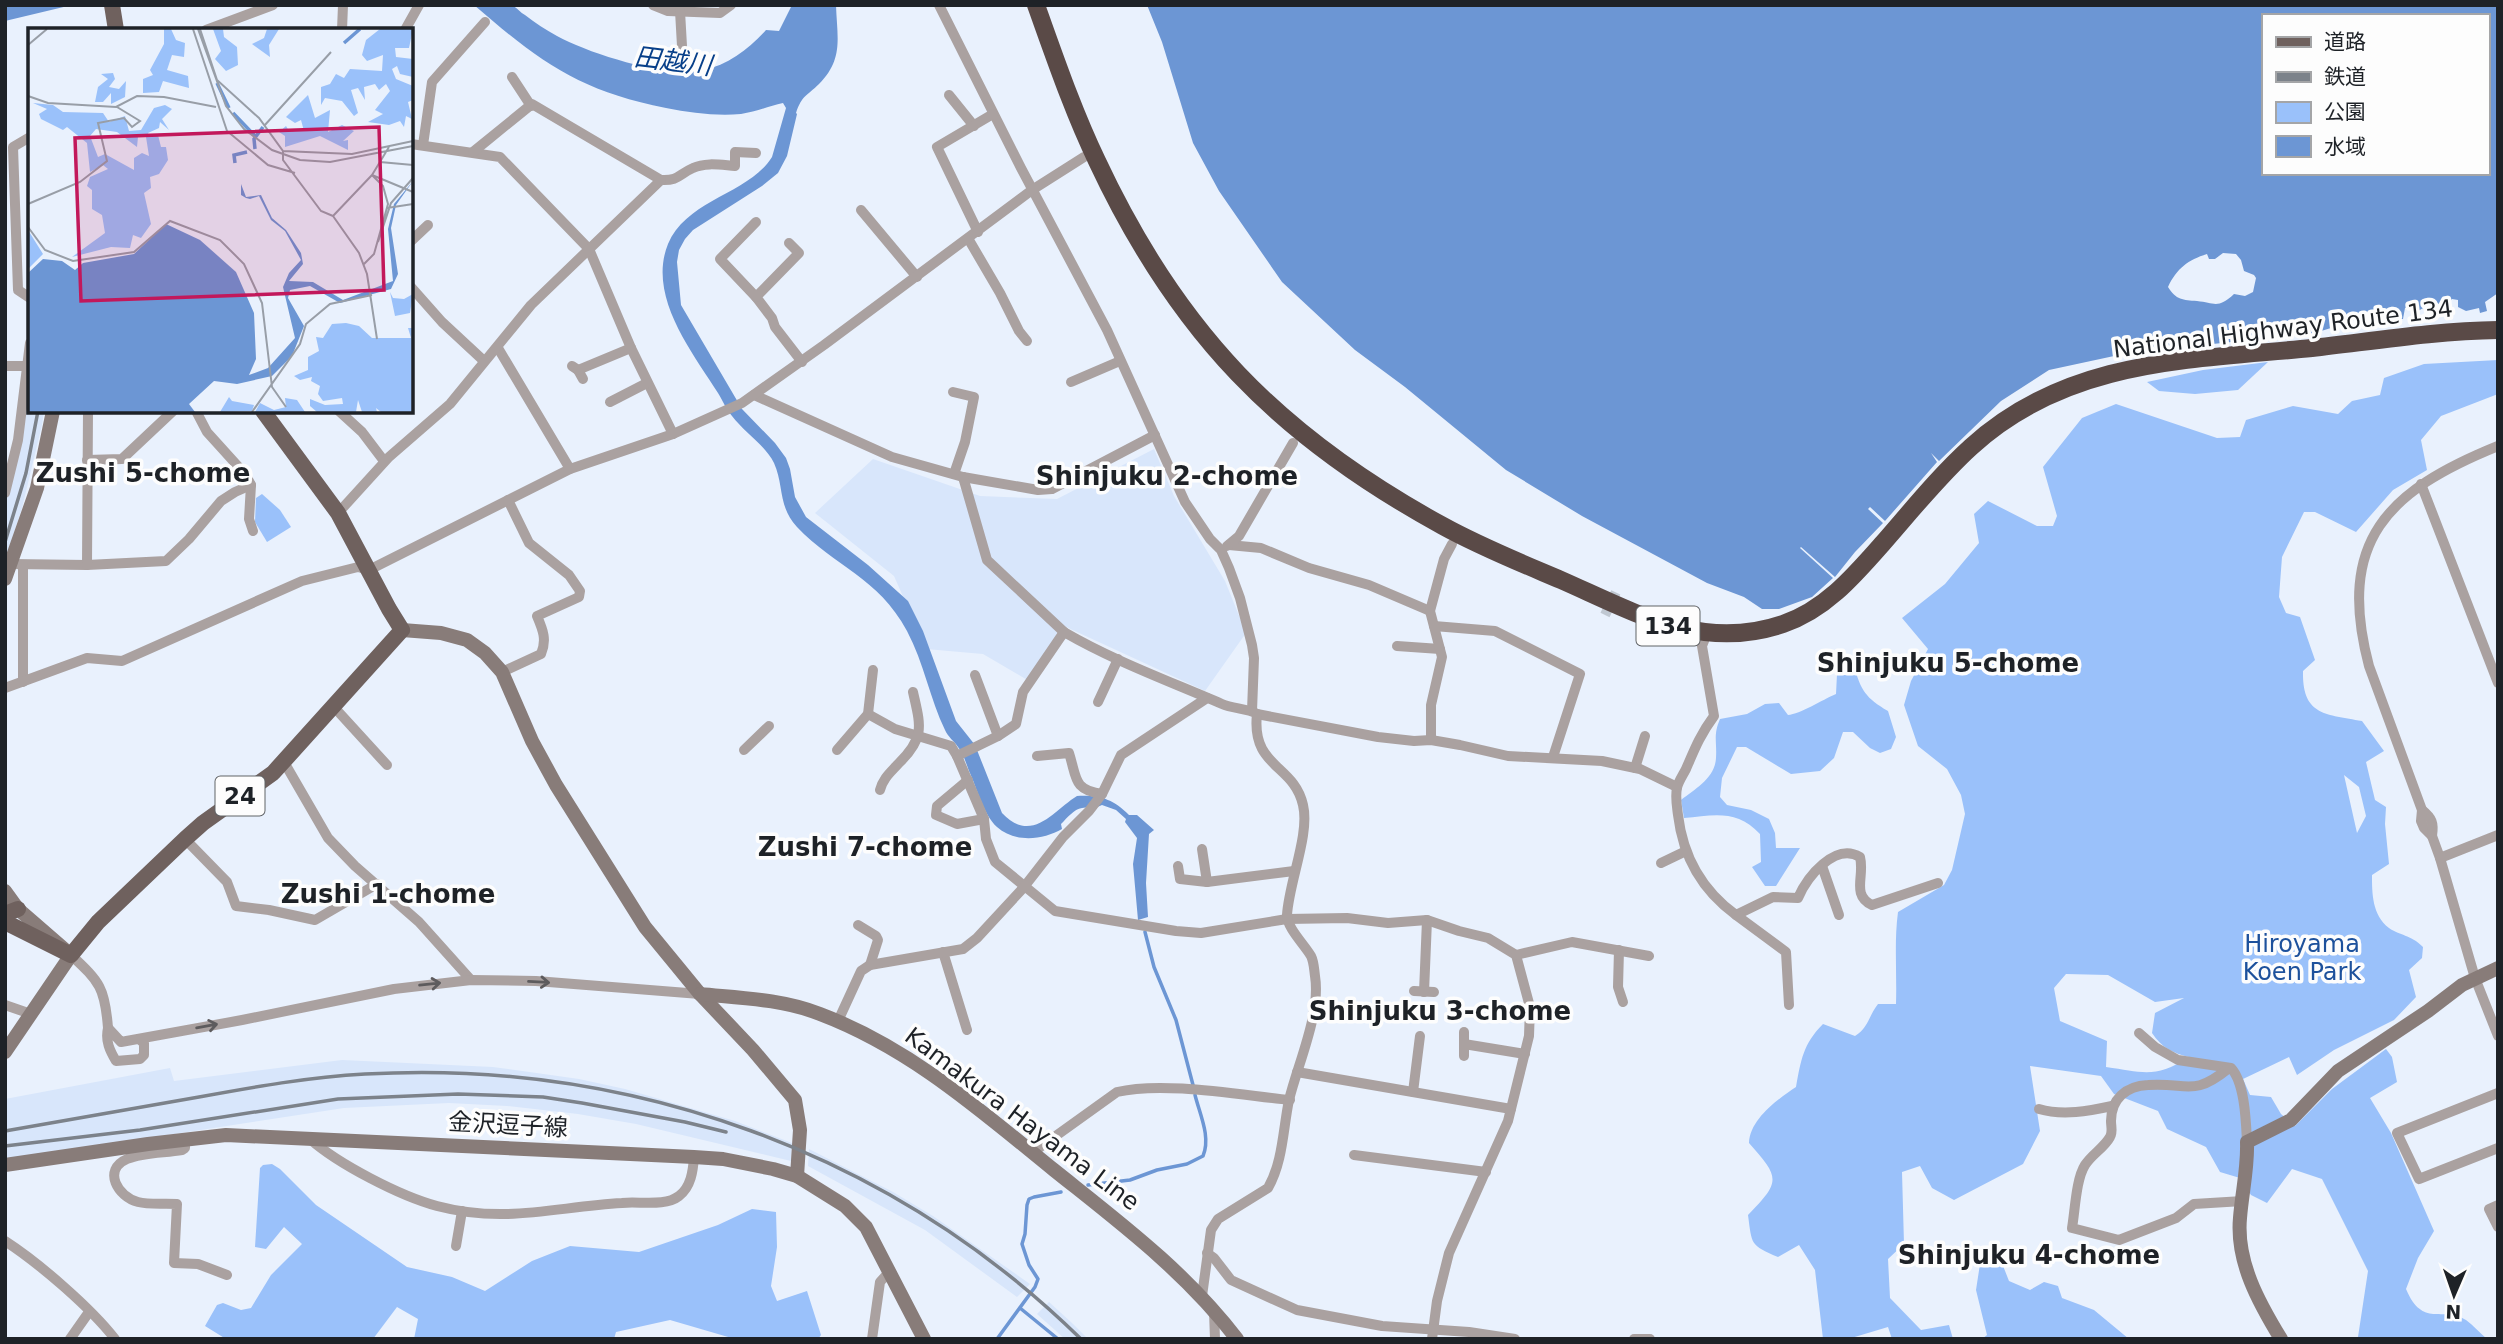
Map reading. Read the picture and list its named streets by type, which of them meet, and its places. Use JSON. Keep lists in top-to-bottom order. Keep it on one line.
{"streets":{"highway":["National Highway Route 134","134"],"main road":["24","Kamakura Hayama Line","金沢逗子線"]},"districts":["Zushi 5-chome","Shinjuku 2-chome","Shinjuku 5-chome","Zushi 7-chome","Zushi 1-chome","Shinjuku 3-chome","Shinjuku 4-chome"],"water":["田越川"],"parks":["Hiroyama Koen Park"],"legend":["道路","鉄道","公園","水域"],"north":"bottom"}
